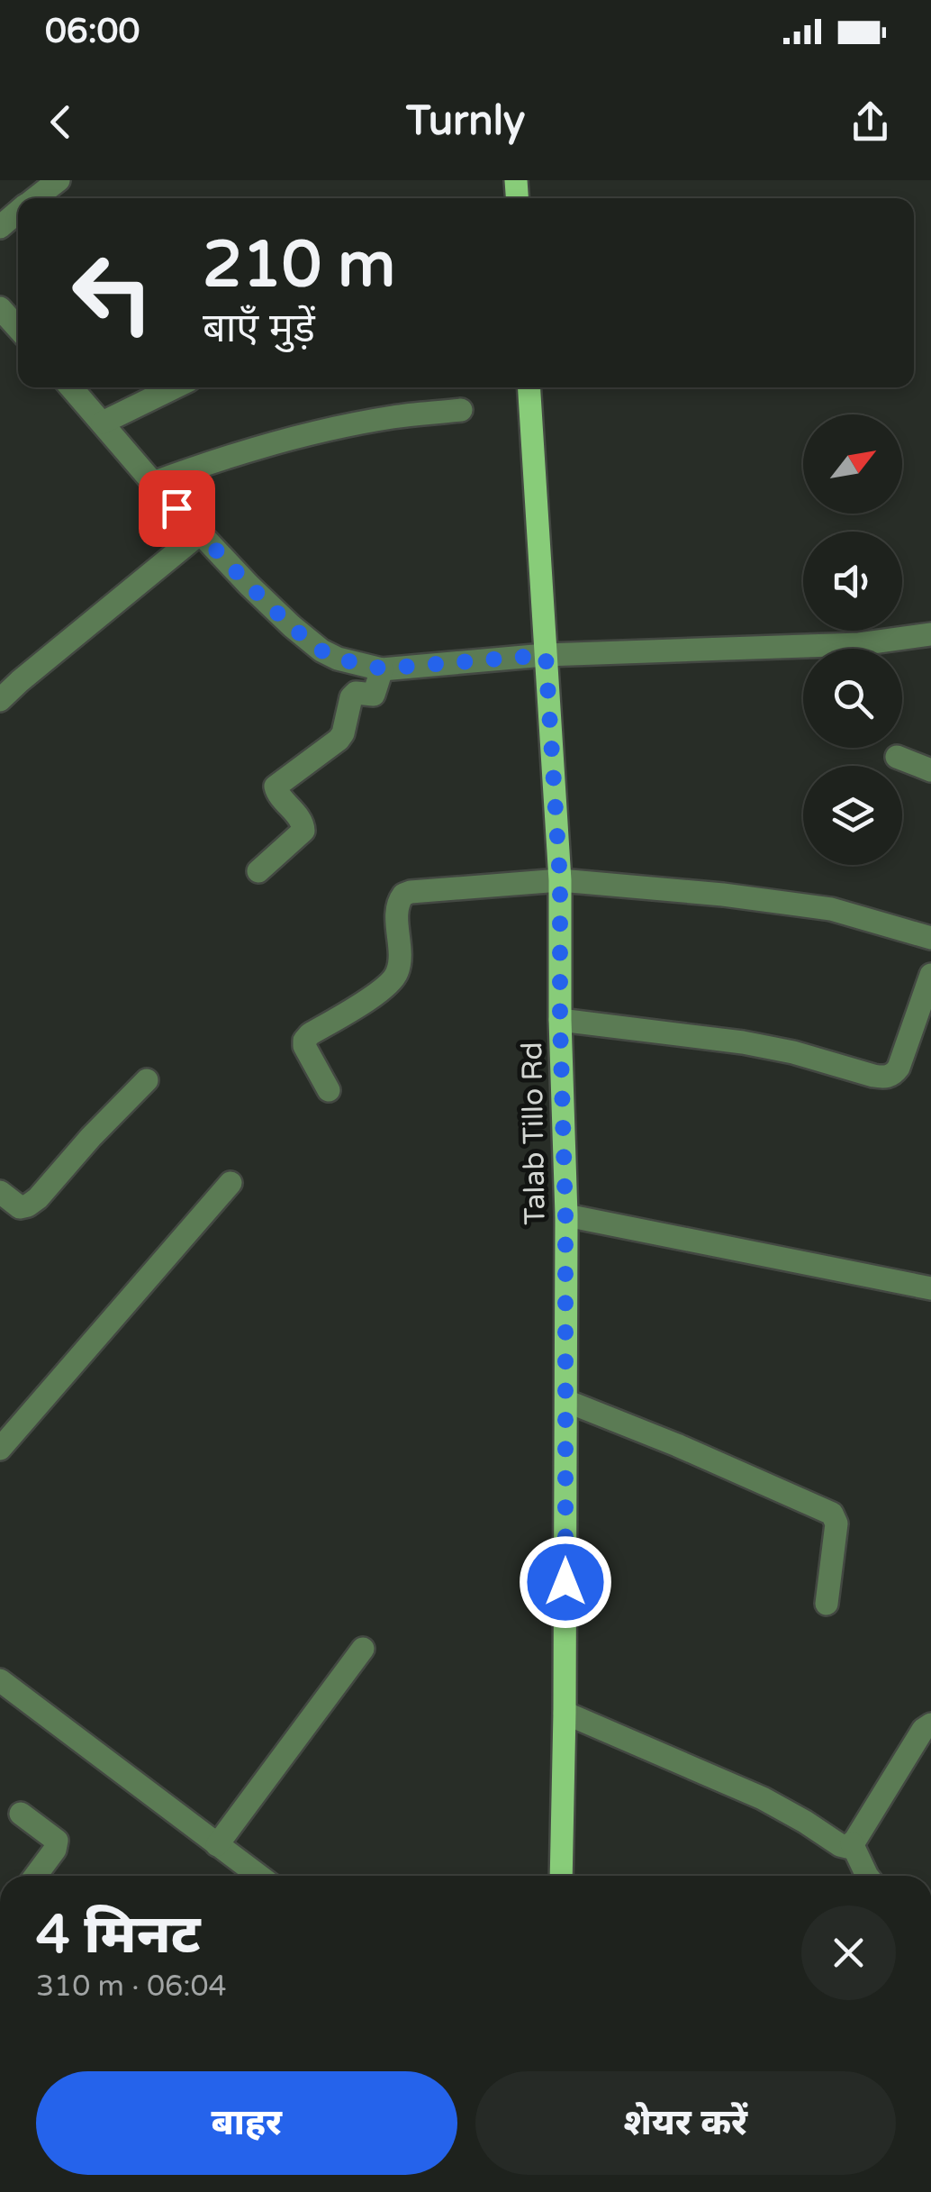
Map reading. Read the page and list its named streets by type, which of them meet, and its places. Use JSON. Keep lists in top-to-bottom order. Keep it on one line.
{"streets":{"main road":["Talab Tillo Rd"]},"north":"top right","page":{"status":"06:00","header":"Turnly","turn":["210 m","बाएँ मुड़ें"],"heading":["4 मिनट","310 m · 06:04"],"buttons":["बाहर","शेयर करें"]}}
